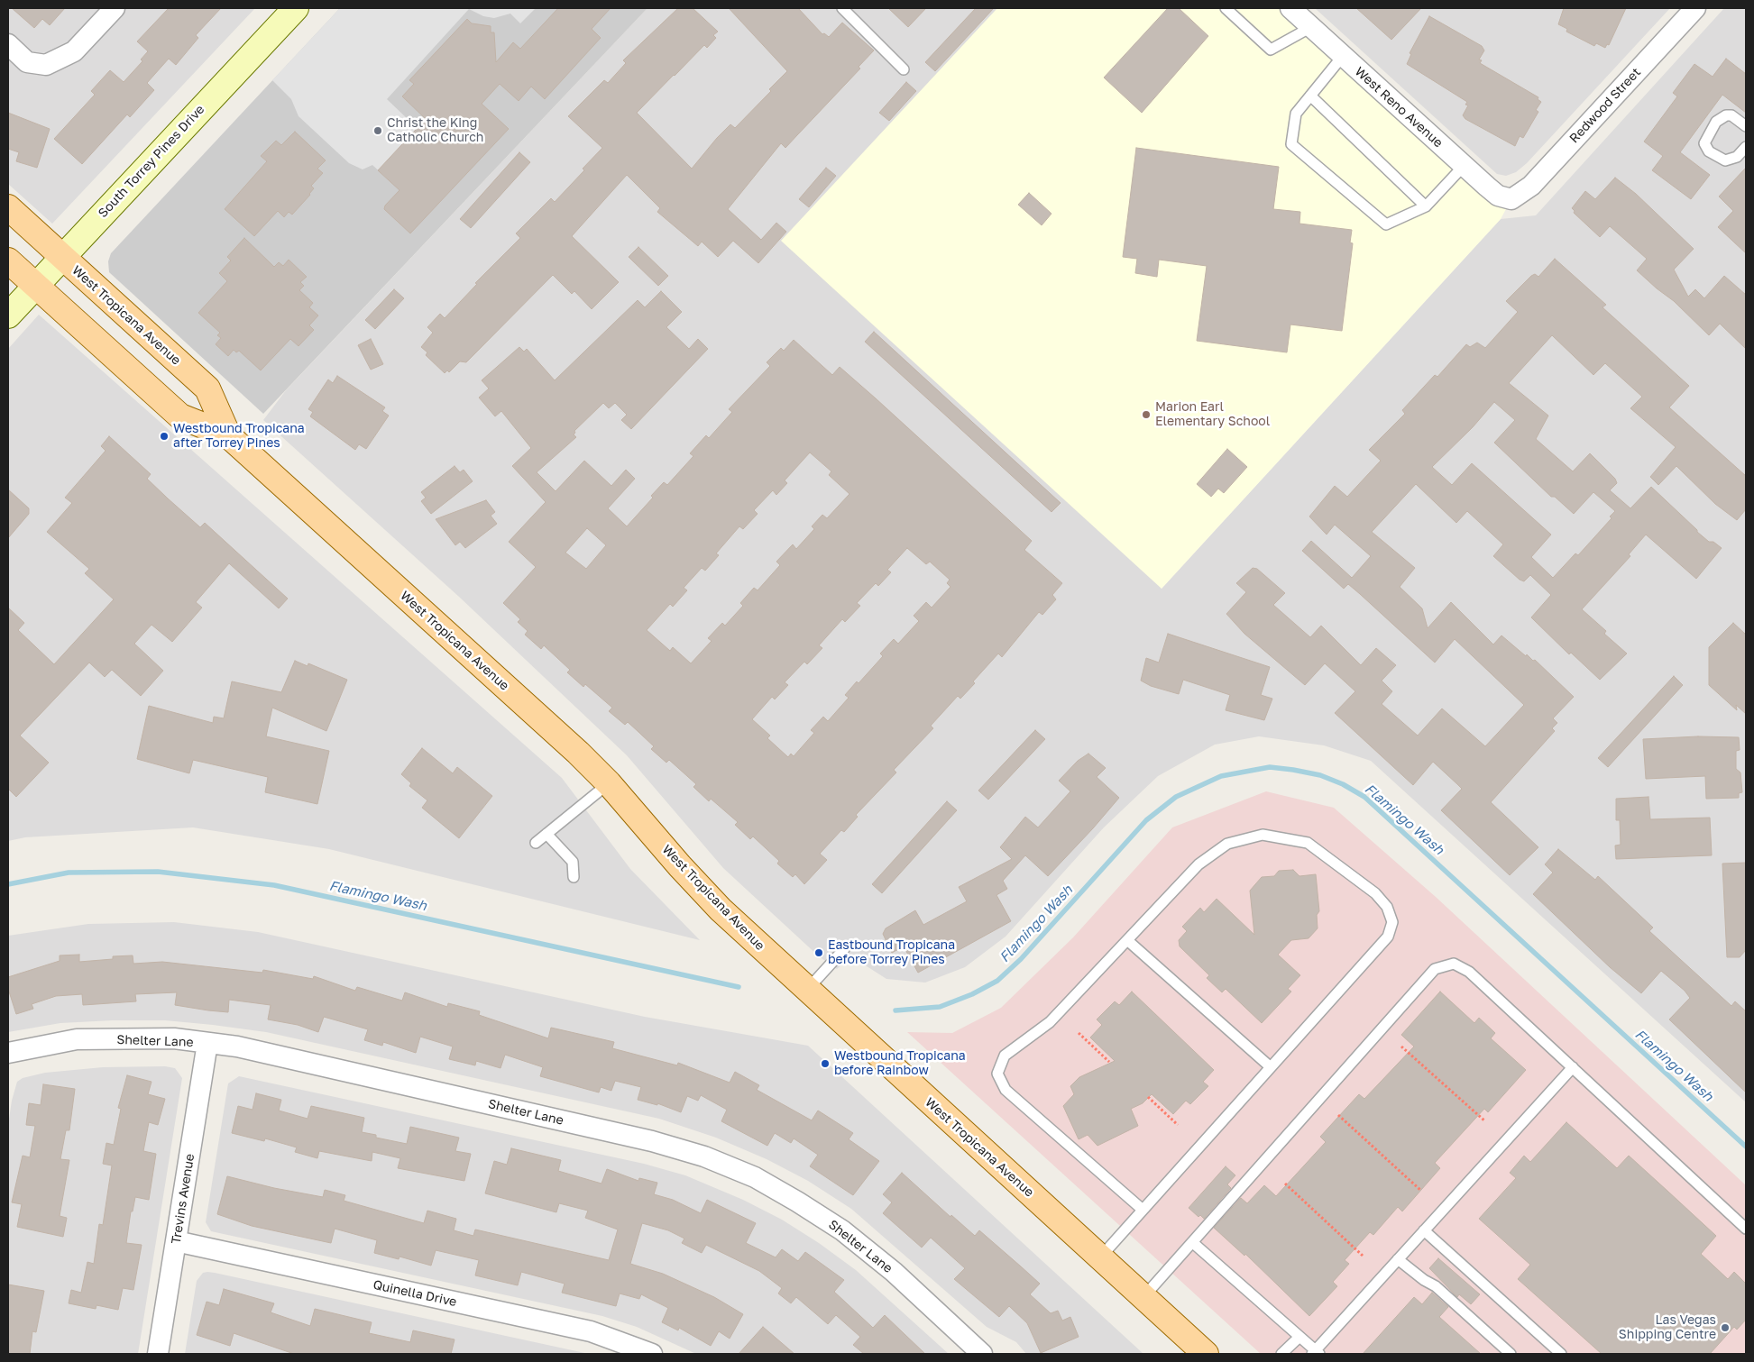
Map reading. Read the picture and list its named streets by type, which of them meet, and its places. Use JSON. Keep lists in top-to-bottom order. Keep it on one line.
{"streets":{"main road":["South Torrey Pines Drive","West Tropicana Avenue"],"street":["Redwood Street","West Reno Avenue","Shelter Lane","Trevins Avenue","Quinella Drive"]},"crossings":[["Redwood Street","West Reno Avenue"],["South Torrey Pines Drive","West Tropicana Avenue"],["Shelter Lane","Trevins Avenue"],["Trevins Avenue","Quinella Drive"]],"water":["Flamingo Wash"],"places":["Christ the King Catholic Church","Marion Earl Elementary School","Westbound Tropicana after Torrey Pines","Eastbound Tropicana before Torrey Pines","Westbound Tropicana before Rainbow","Las Vegas Shipping Centre"]}
